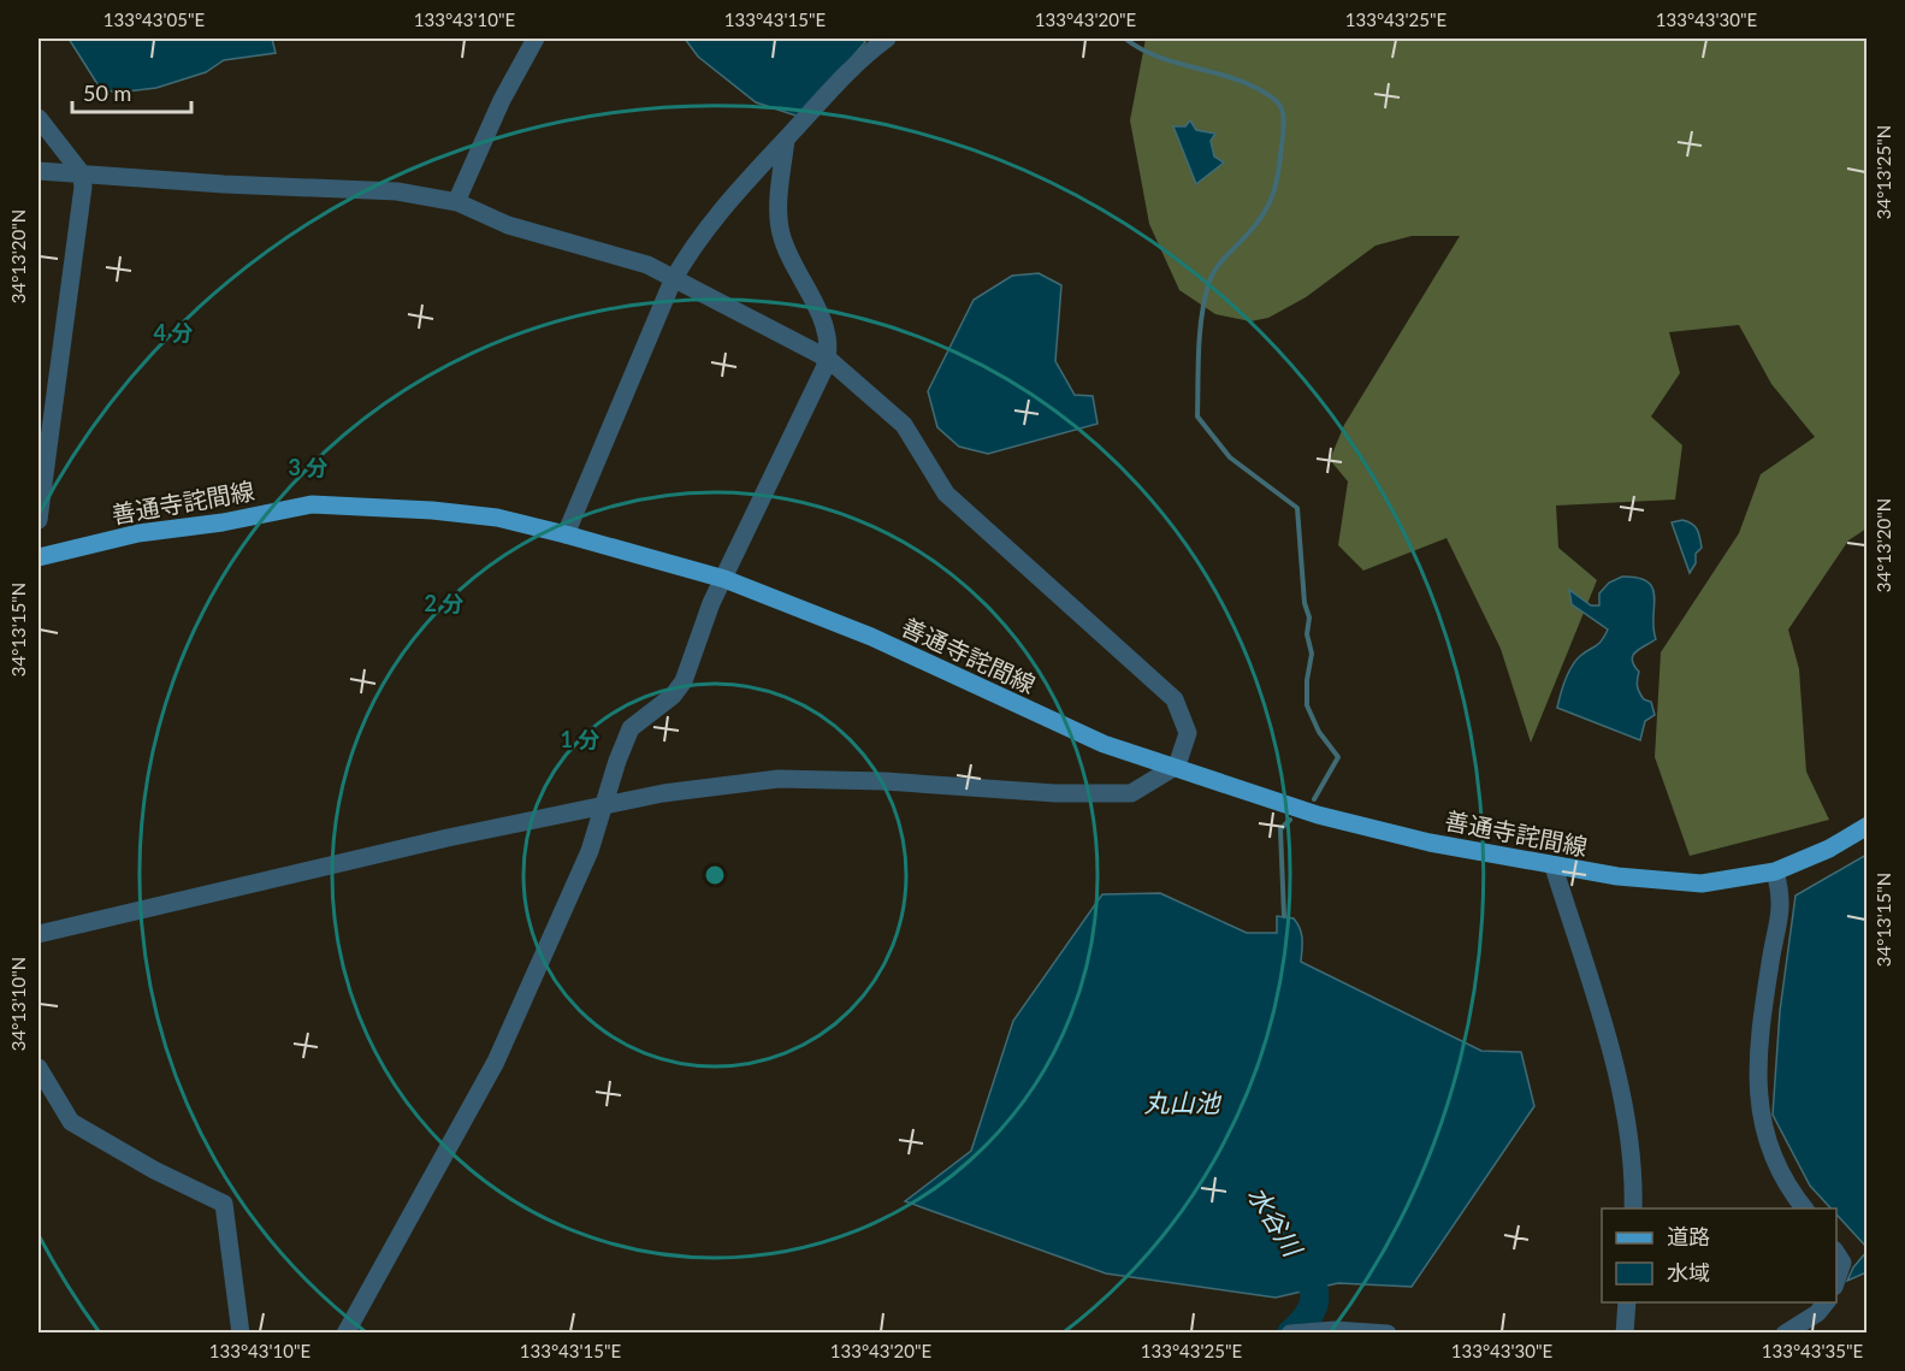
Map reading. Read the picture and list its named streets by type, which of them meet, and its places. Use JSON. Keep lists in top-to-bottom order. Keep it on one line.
{"streets":{"main road":["善通寺詫間線"]},"water":["丸山池","水谷川"],"legend":["道路","水域"],"scale_bar":"50 m","coordinates":["133°43'05\"E","133°43'10\"E","133°43'15\"E","133°43'20\"E","133°43'25\"E","133°43'30\"E","34°13'25\"N","34°13'20\"N","34°13'15\"N","34°13'10\"N","133°43'35\"E"],"rings":["4 分","3 分","2 分","1 分"]}
